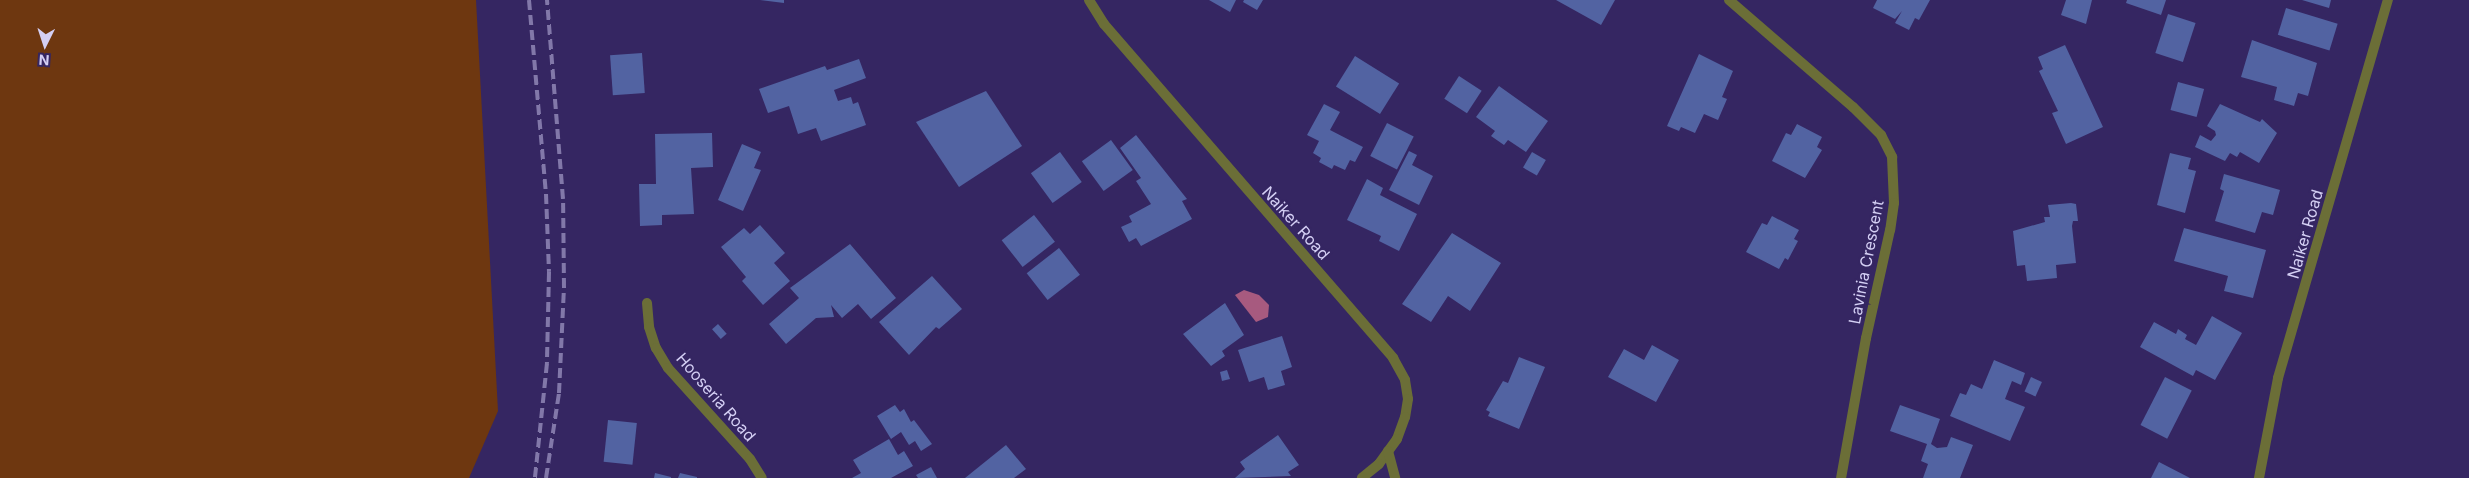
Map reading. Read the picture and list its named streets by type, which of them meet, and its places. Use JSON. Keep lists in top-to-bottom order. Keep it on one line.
{"streets":{"street":["Naiker Road","Lavinia Crescent","Hooseria Road"]},"north":"bottom"}
